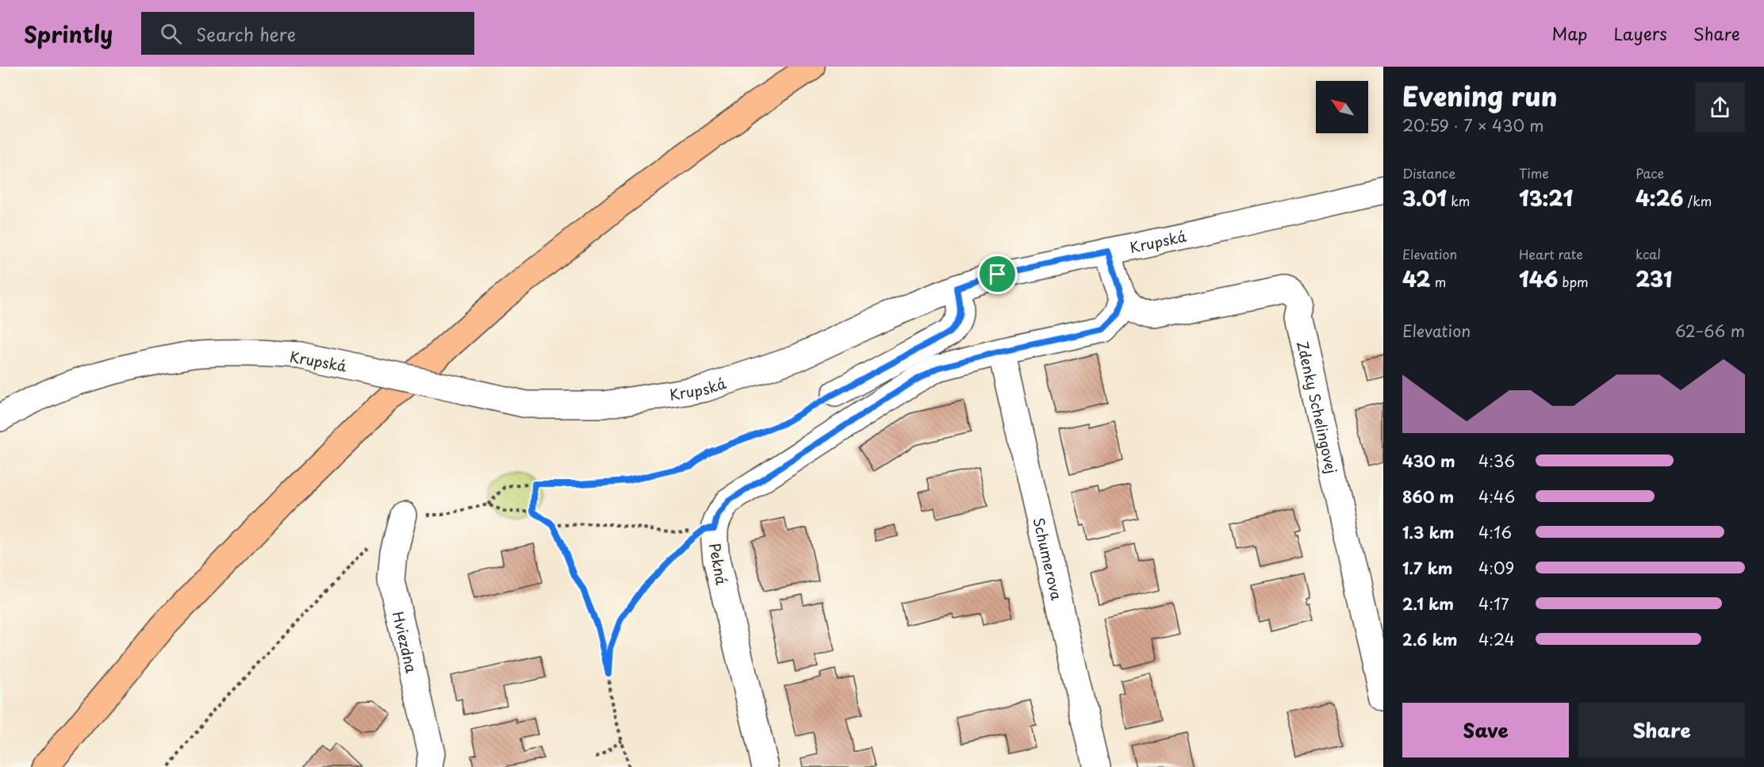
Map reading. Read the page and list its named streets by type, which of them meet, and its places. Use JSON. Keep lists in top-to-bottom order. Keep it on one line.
{"streets":{"street":["Krupská","Zdenky Schelingovej","Schumerova","Pekná","Hviezdna"]},"crossings":[["Zdenky Schelingovej","Pekná"],["Schumerova","Pekná"]],"north":"top left","page":{"header":"Sprintly","search":"Search here","nav":["Map","Layers","Share"],"heading":["Evening run","20:59 · 7 × 430 m"],"stats":[["Distance","3.01 km"],["Time","13:21"],["Pace","4:26 /km"],["Elevation","42 m"],["Heart rate","146 bpm"],["kcal","231"]],"chart":["Elevation","62–66 m"],"list":[{"name":"430 m","note":"4:36"},{"name":"860 m","note":"4:46"},{"name":"1.3 km","note":"4:16"},{"name":"1.7 km","note":"4:09"},{"name":"2.1 km","note":"4:17"},{"name":"2.6 km","note":"4:24"}],"buttons":["Save","Share"]}}
